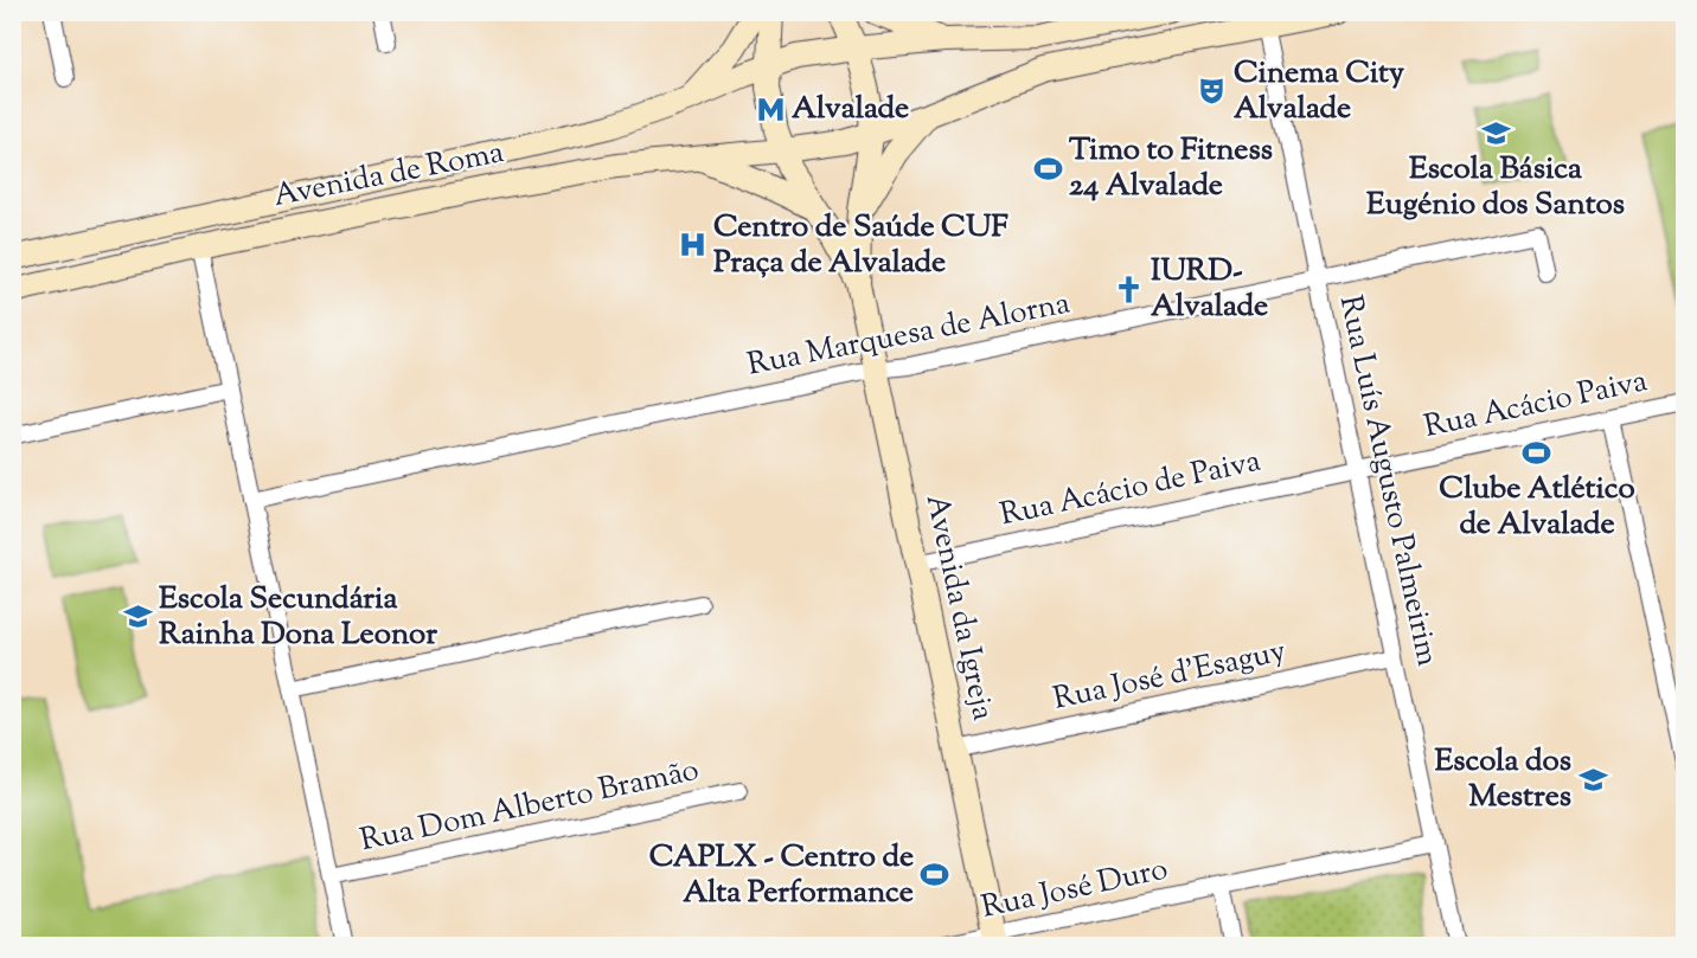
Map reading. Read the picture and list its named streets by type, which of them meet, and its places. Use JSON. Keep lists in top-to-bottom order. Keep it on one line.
{"streets":{"main road":["Avenida de Roma","Avenida da Igreja"],"street":["Rua Marquesa de Alorna","Rua Acácio Paiva","Rua Luís Augusto Palmeirim","Rua Acácio de Paiva","Rua José d'Esaguy","Rua Dom Alberto Bramão","Rua José Duro"]},"crossings":[["Avenida de Roma","Avenida da Igreja"],["Rua Marquesa de Alorna","Rua Luís Augusto Palmeirim"],["Rua Marquesa de Alorna","Avenida da Igreja"],["Rua Acácio Paiva","Rua Luís Augusto Palmeirim"],["Rua Acácio Paiva","Rua Acácio de Paiva"],["Rua Luís Augusto Palmeirim","Rua Acácio de Paiva"],["Rua Luís Augusto Palmeirim","Rua José d'Esaguy"],["Rua Luís Augusto Palmeirim","Rua José Duro"],["Rua Acácio de Paiva","Avenida da Igreja"],["Avenida da Igreja","Rua José d'Esaguy"],["Avenida da Igreja","Rua José Duro"]],"places":{"theatre":["Cinema City Alvalade"],"metro station":["Alvalade"],"school or university":["Escola Básica Eugénio dos Santos","Escola Secundária Rainha Dona Leonor","Escola dos Mestres"],"sports":["Timo to Fitness 24 Alvalade","Clube Atlético de Alvalade","CAPLX - Centro de Alta Performance"],"hospital":["Centro de Saúde CUF Praça de Alvalade"],"church":["IURD- Alvalade"]}}
